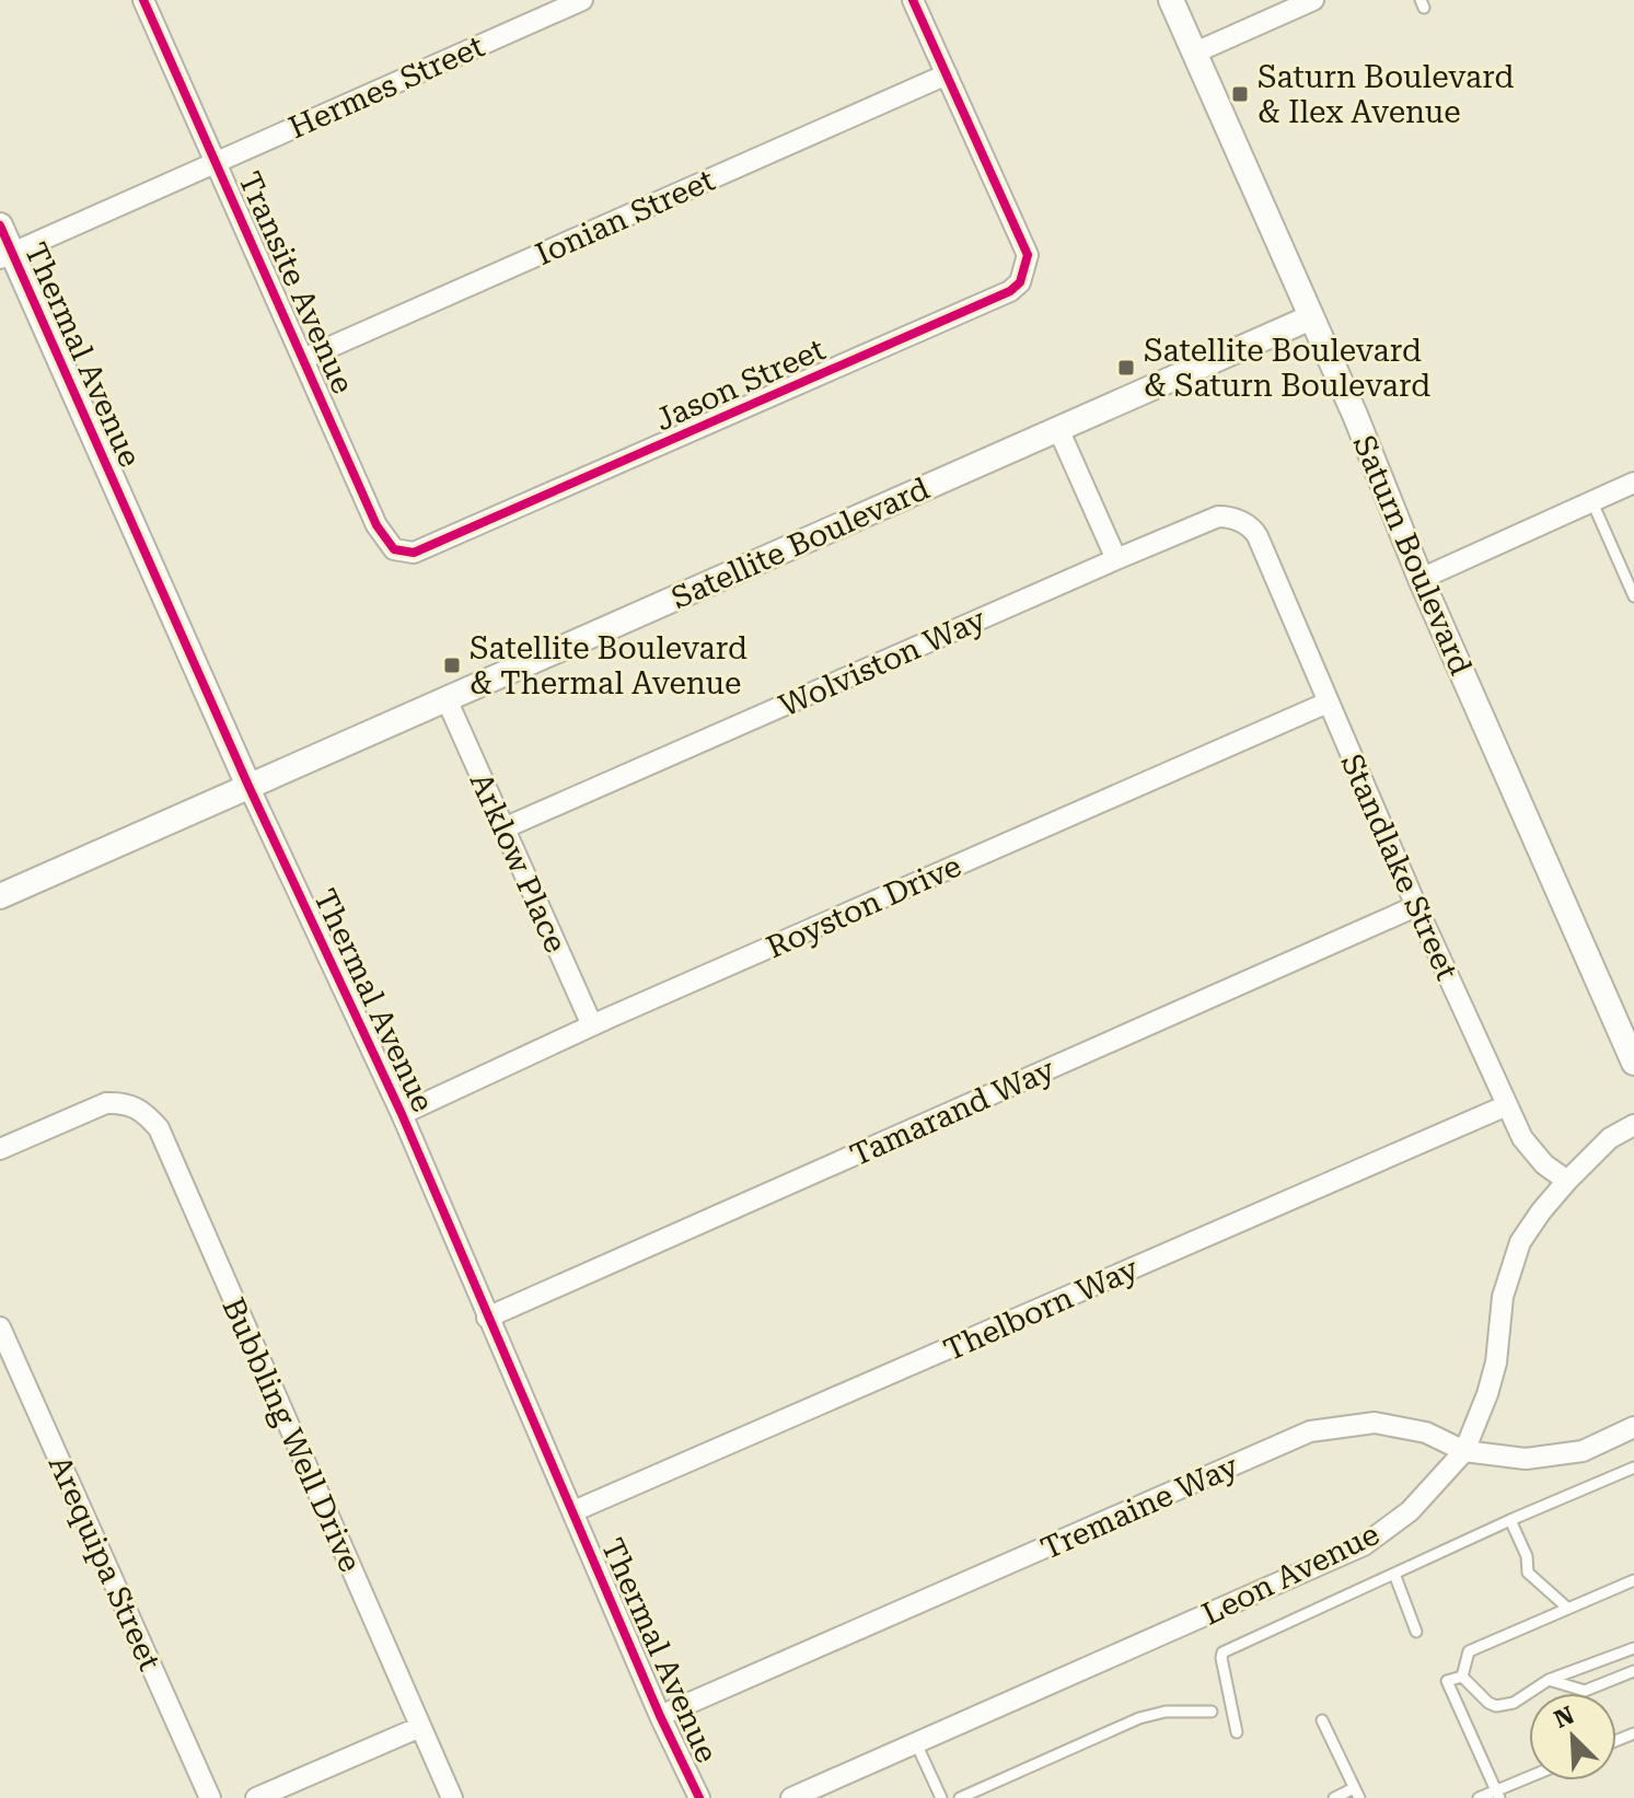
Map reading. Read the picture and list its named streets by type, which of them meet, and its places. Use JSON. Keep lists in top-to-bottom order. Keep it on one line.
{"streets":{"street":["Hermes Street","Ionian Street","Transite Avenue","Thermal Avenue","Jason Street","Satellite Boulevard","Saturn Boulevard","Wolviston Way","Arklow Place","Standlake Street","Royston Drive","Tamarand Way","Thelborn Way","Bubbling Well Drive","Tremaine Way","Arequipa Street","Leon Avenue"]},"crossings":[["Hermes Street","Transite Avenue"],["Hermes Street","Thermal Avenue"],["Ionian Street","Transite Avenue"],["Ionian Street","Jason Street"],["Transite Avenue","Jason Street"],["Thermal Avenue","Satellite Boulevard"],["Thermal Avenue","Royston Drive"],["Thermal Avenue","Tamarand Way"],["Thermal Avenue","Thelborn Way"],["Thermal Avenue","Tremaine Way"],["Satellite Boulevard","Saturn Boulevard"],["Satellite Boulevard","Arklow Place"],["Wolviston Way","Arklow Place"],["Wolviston Way","Standlake Street"],["Arklow Place","Royston Drive"],["Standlake Street","Royston Drive"],["Standlake Street","Tamarand Way"],["Standlake Street","Thelborn Way"],["Standlake Street","Leon Avenue"],["Tremaine Way","Leon Avenue"]],"places":{"transit":["Saturn Boulevard & Ilex Avenue","Satellite Boulevard & Saturn Boulevard","Satellite Boulevard & Thermal Avenue"]},"north":"top left"}
